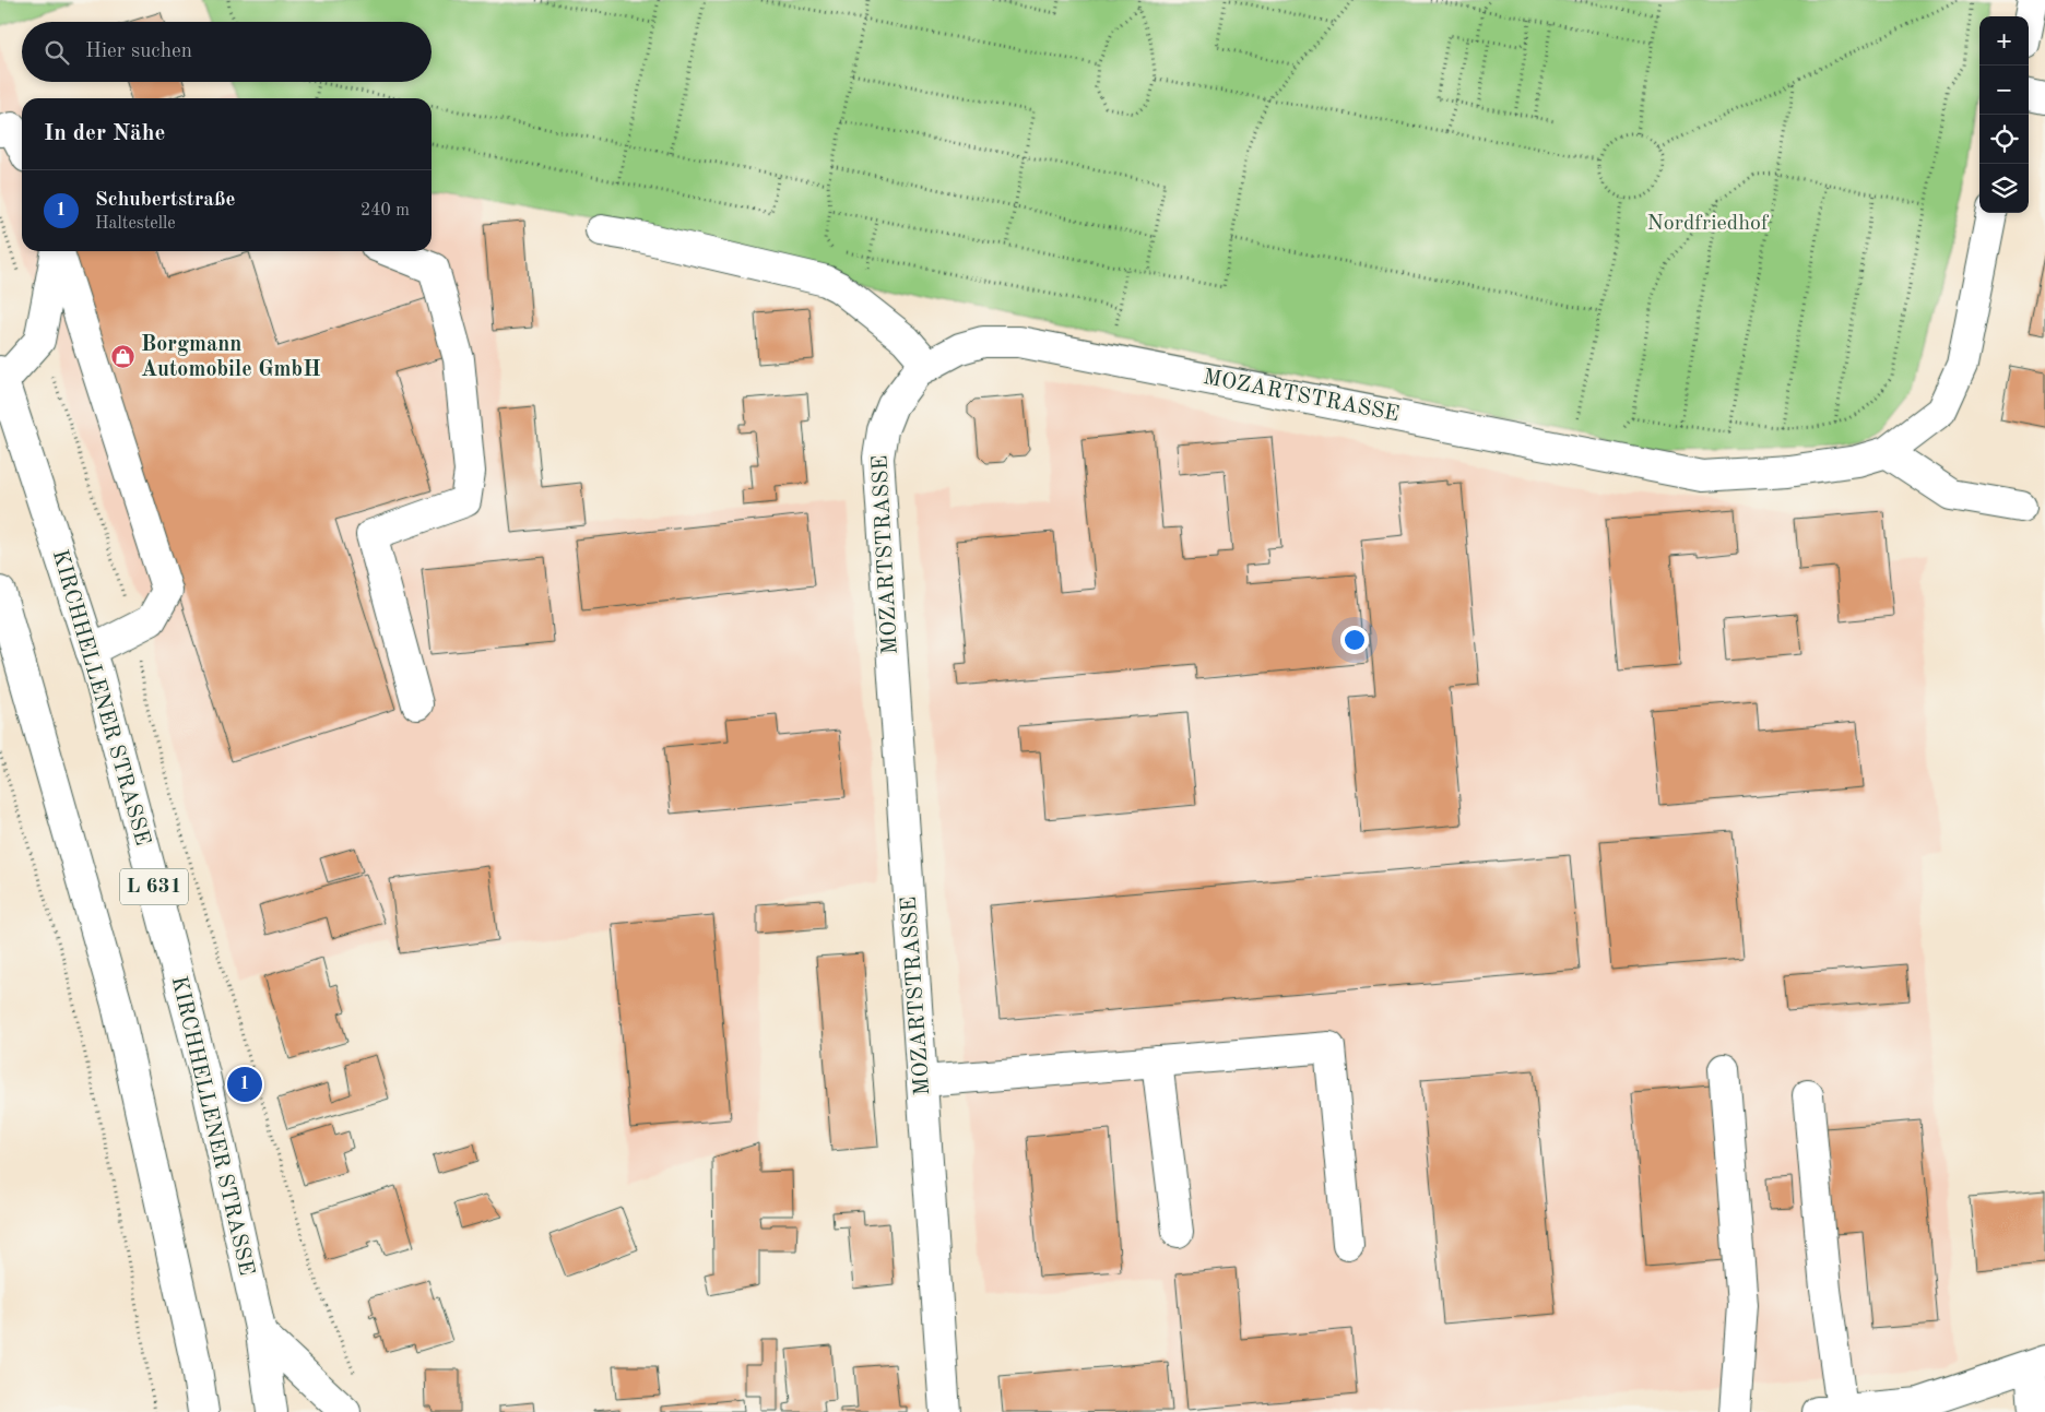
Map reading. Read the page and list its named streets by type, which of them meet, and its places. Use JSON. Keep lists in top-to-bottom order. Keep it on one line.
{"streets":{"street":["MOZARTSTRASSE","KIRCHHELLENER STRASSE","L 631"]},"parks":["Nordfriedhof"],"places":{"shop":["Borgmann Automobile GmbH"]},"page":{"map_buttons":["+","−"],"search":"Hier suchen","heading":"In der Nähe","list":[{"mark":"1","name":"Schubertstraße","note":"Haltestelle","value":"240 m"}],"pins":"1"}}
